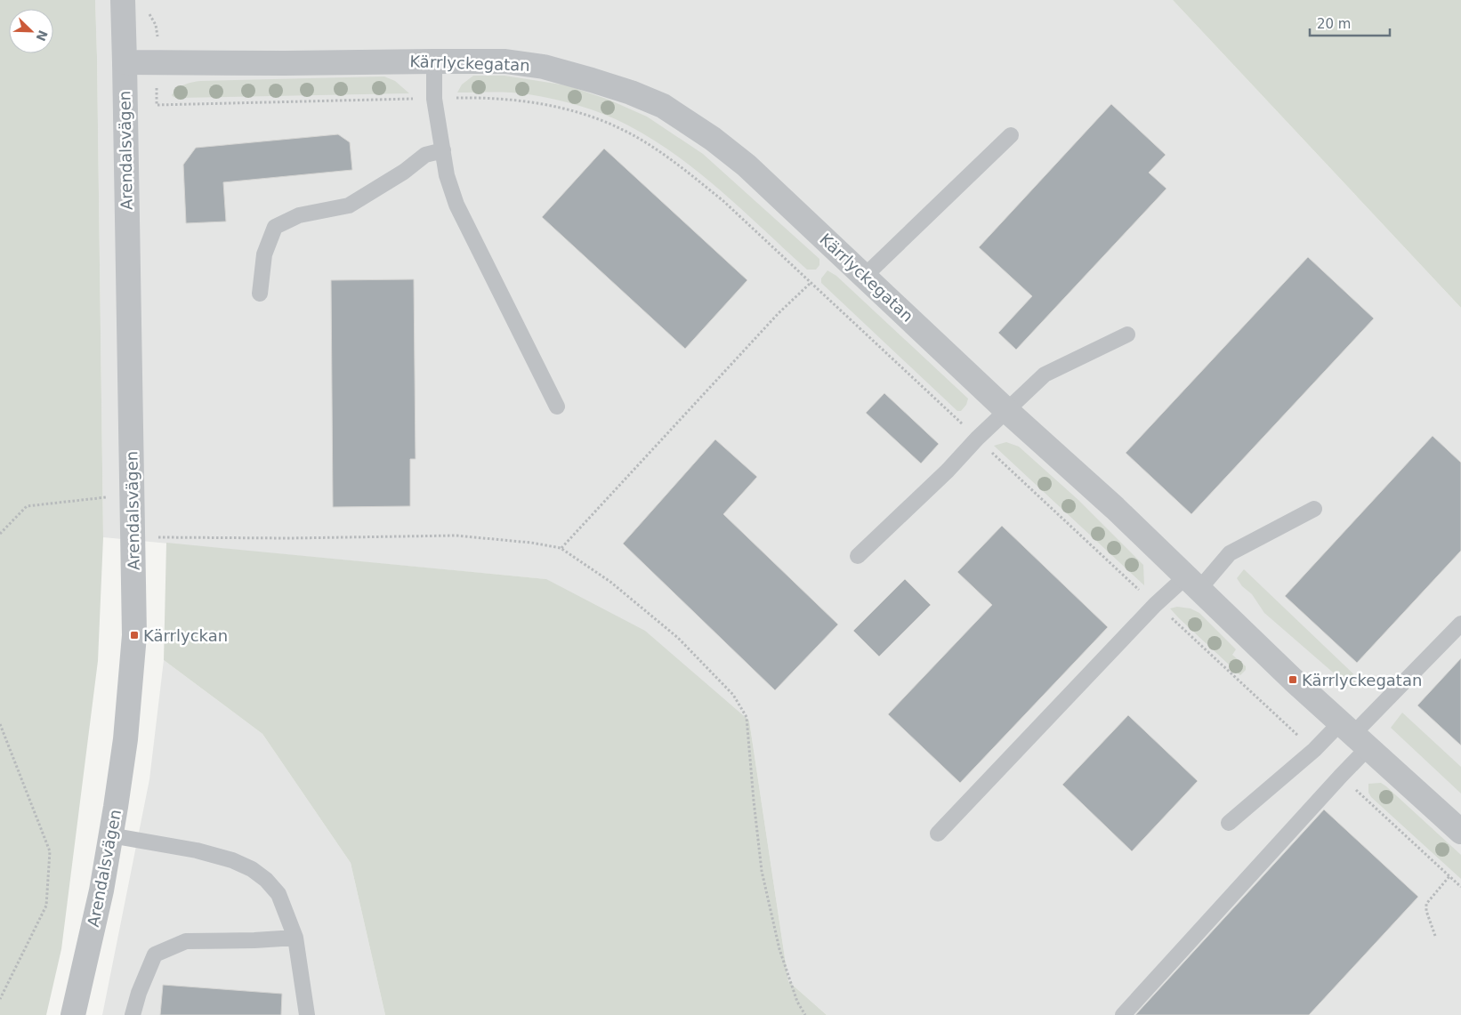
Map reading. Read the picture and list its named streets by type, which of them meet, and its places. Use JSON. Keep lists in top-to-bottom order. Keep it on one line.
{"streets":{"street":["Kärrlyckegatan","Arendalsvägen"]},"crossings":[["Kärrlyckegatan","Arendalsvägen"]],"places":{"transit":["Kärrlyckan","Kärrlyckegatan"]},"scale_bar":"20 m","north":"bottom right"}
